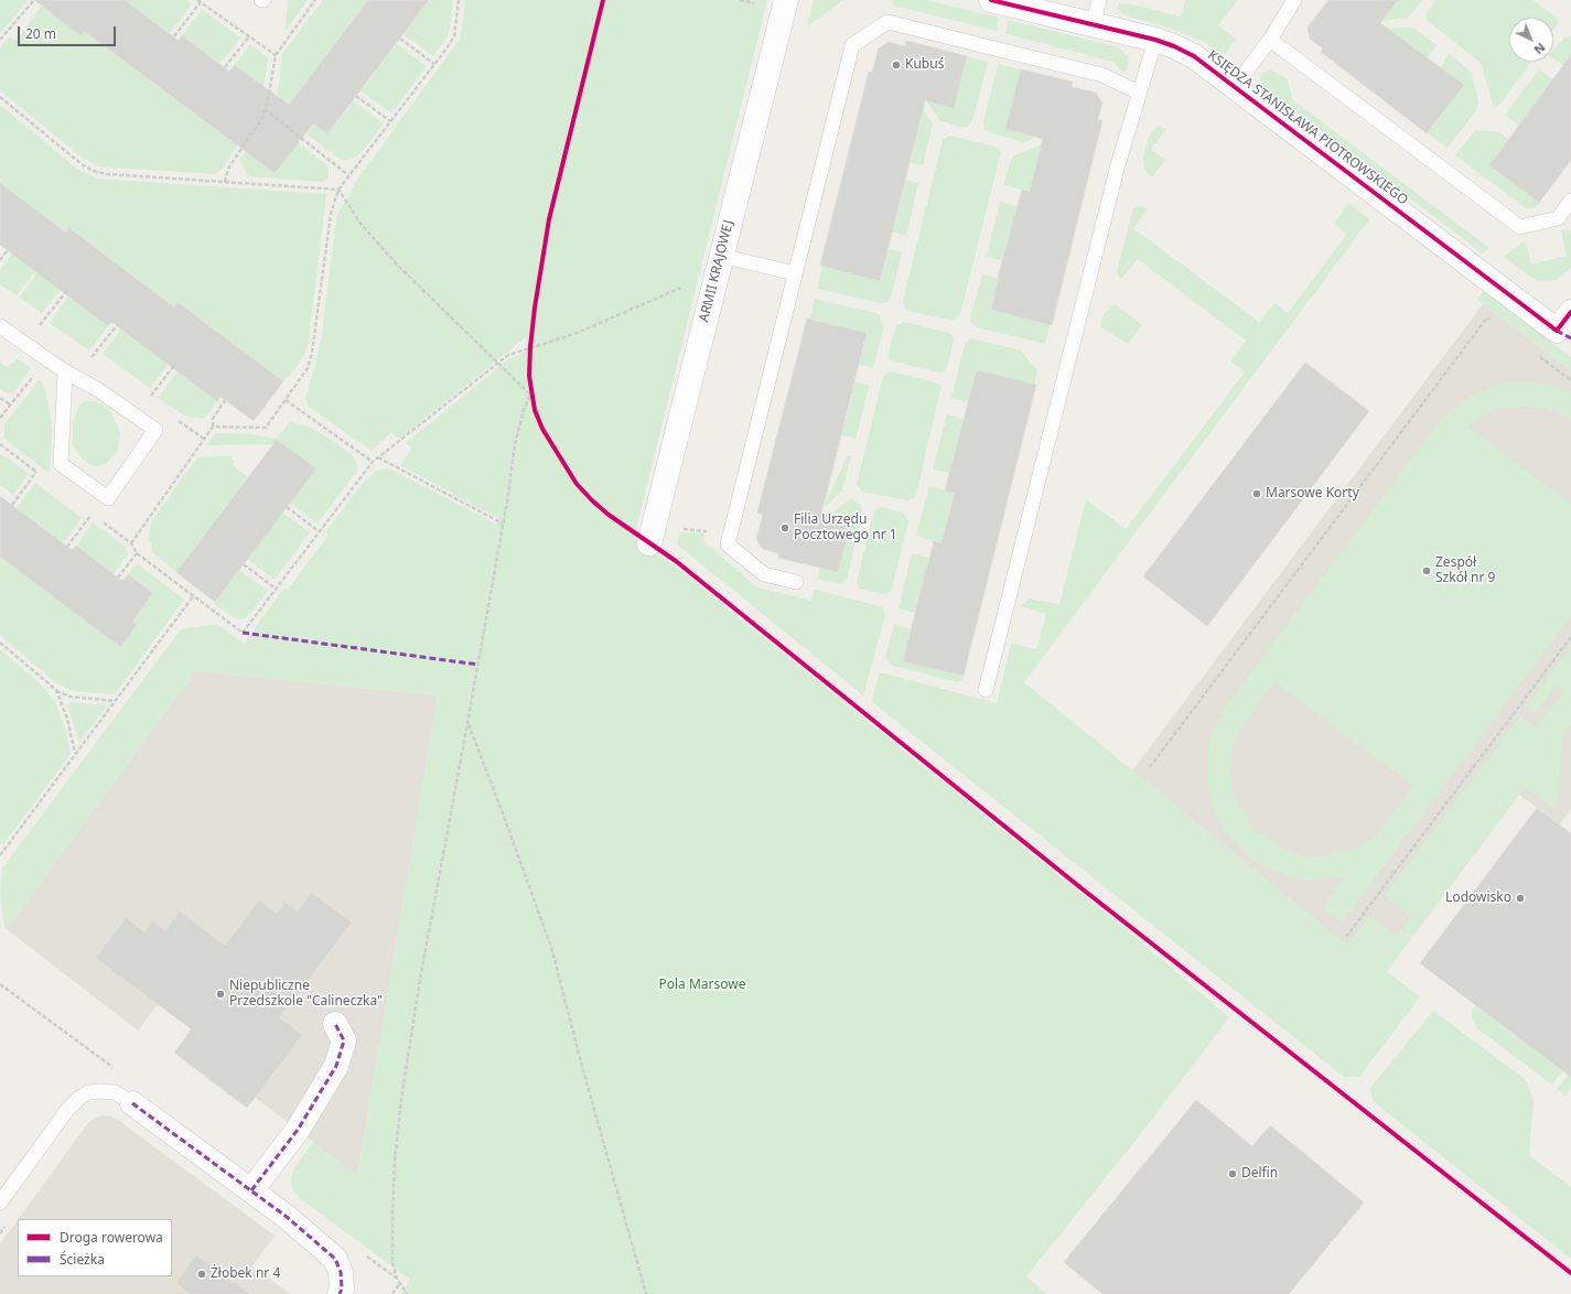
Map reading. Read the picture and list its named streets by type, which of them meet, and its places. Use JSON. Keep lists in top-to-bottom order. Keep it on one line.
{"streets":{"street":["KSIĘDZA STANISŁAWA PIOTROWSKIEGO","ARMII KRAJOWEJ"]},"parks":["Pola Marsowe"],"places":["Kubuś","Marsowe Korty","Filia Urzędu Pocztowego nr 1","Zespół Szkół nr 9","Lodowisko","Niepubliczne Przedszkole \"Calineczka\"","Delfin","Żłobek nr 4"],"legend":["Droga rowerowa","Ścieżka"],"scale_bar":"20 m","north":"bottom right"}
